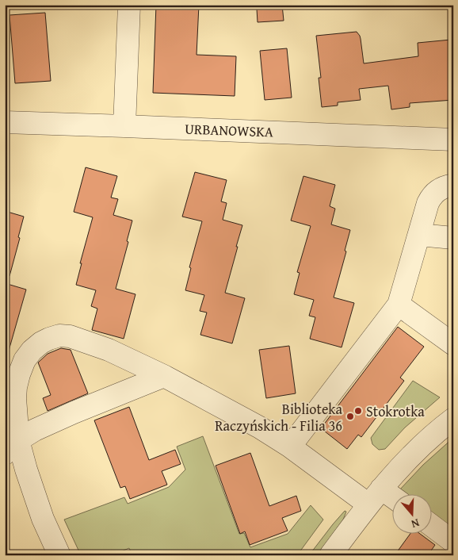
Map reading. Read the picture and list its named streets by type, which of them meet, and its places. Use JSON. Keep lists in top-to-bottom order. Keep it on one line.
{"streets":{"street":["URBANOWSKA"]},"places":["Stokrotka","Biblioteka Raczyńskich - Filia 36"],"north":"bottom"}
